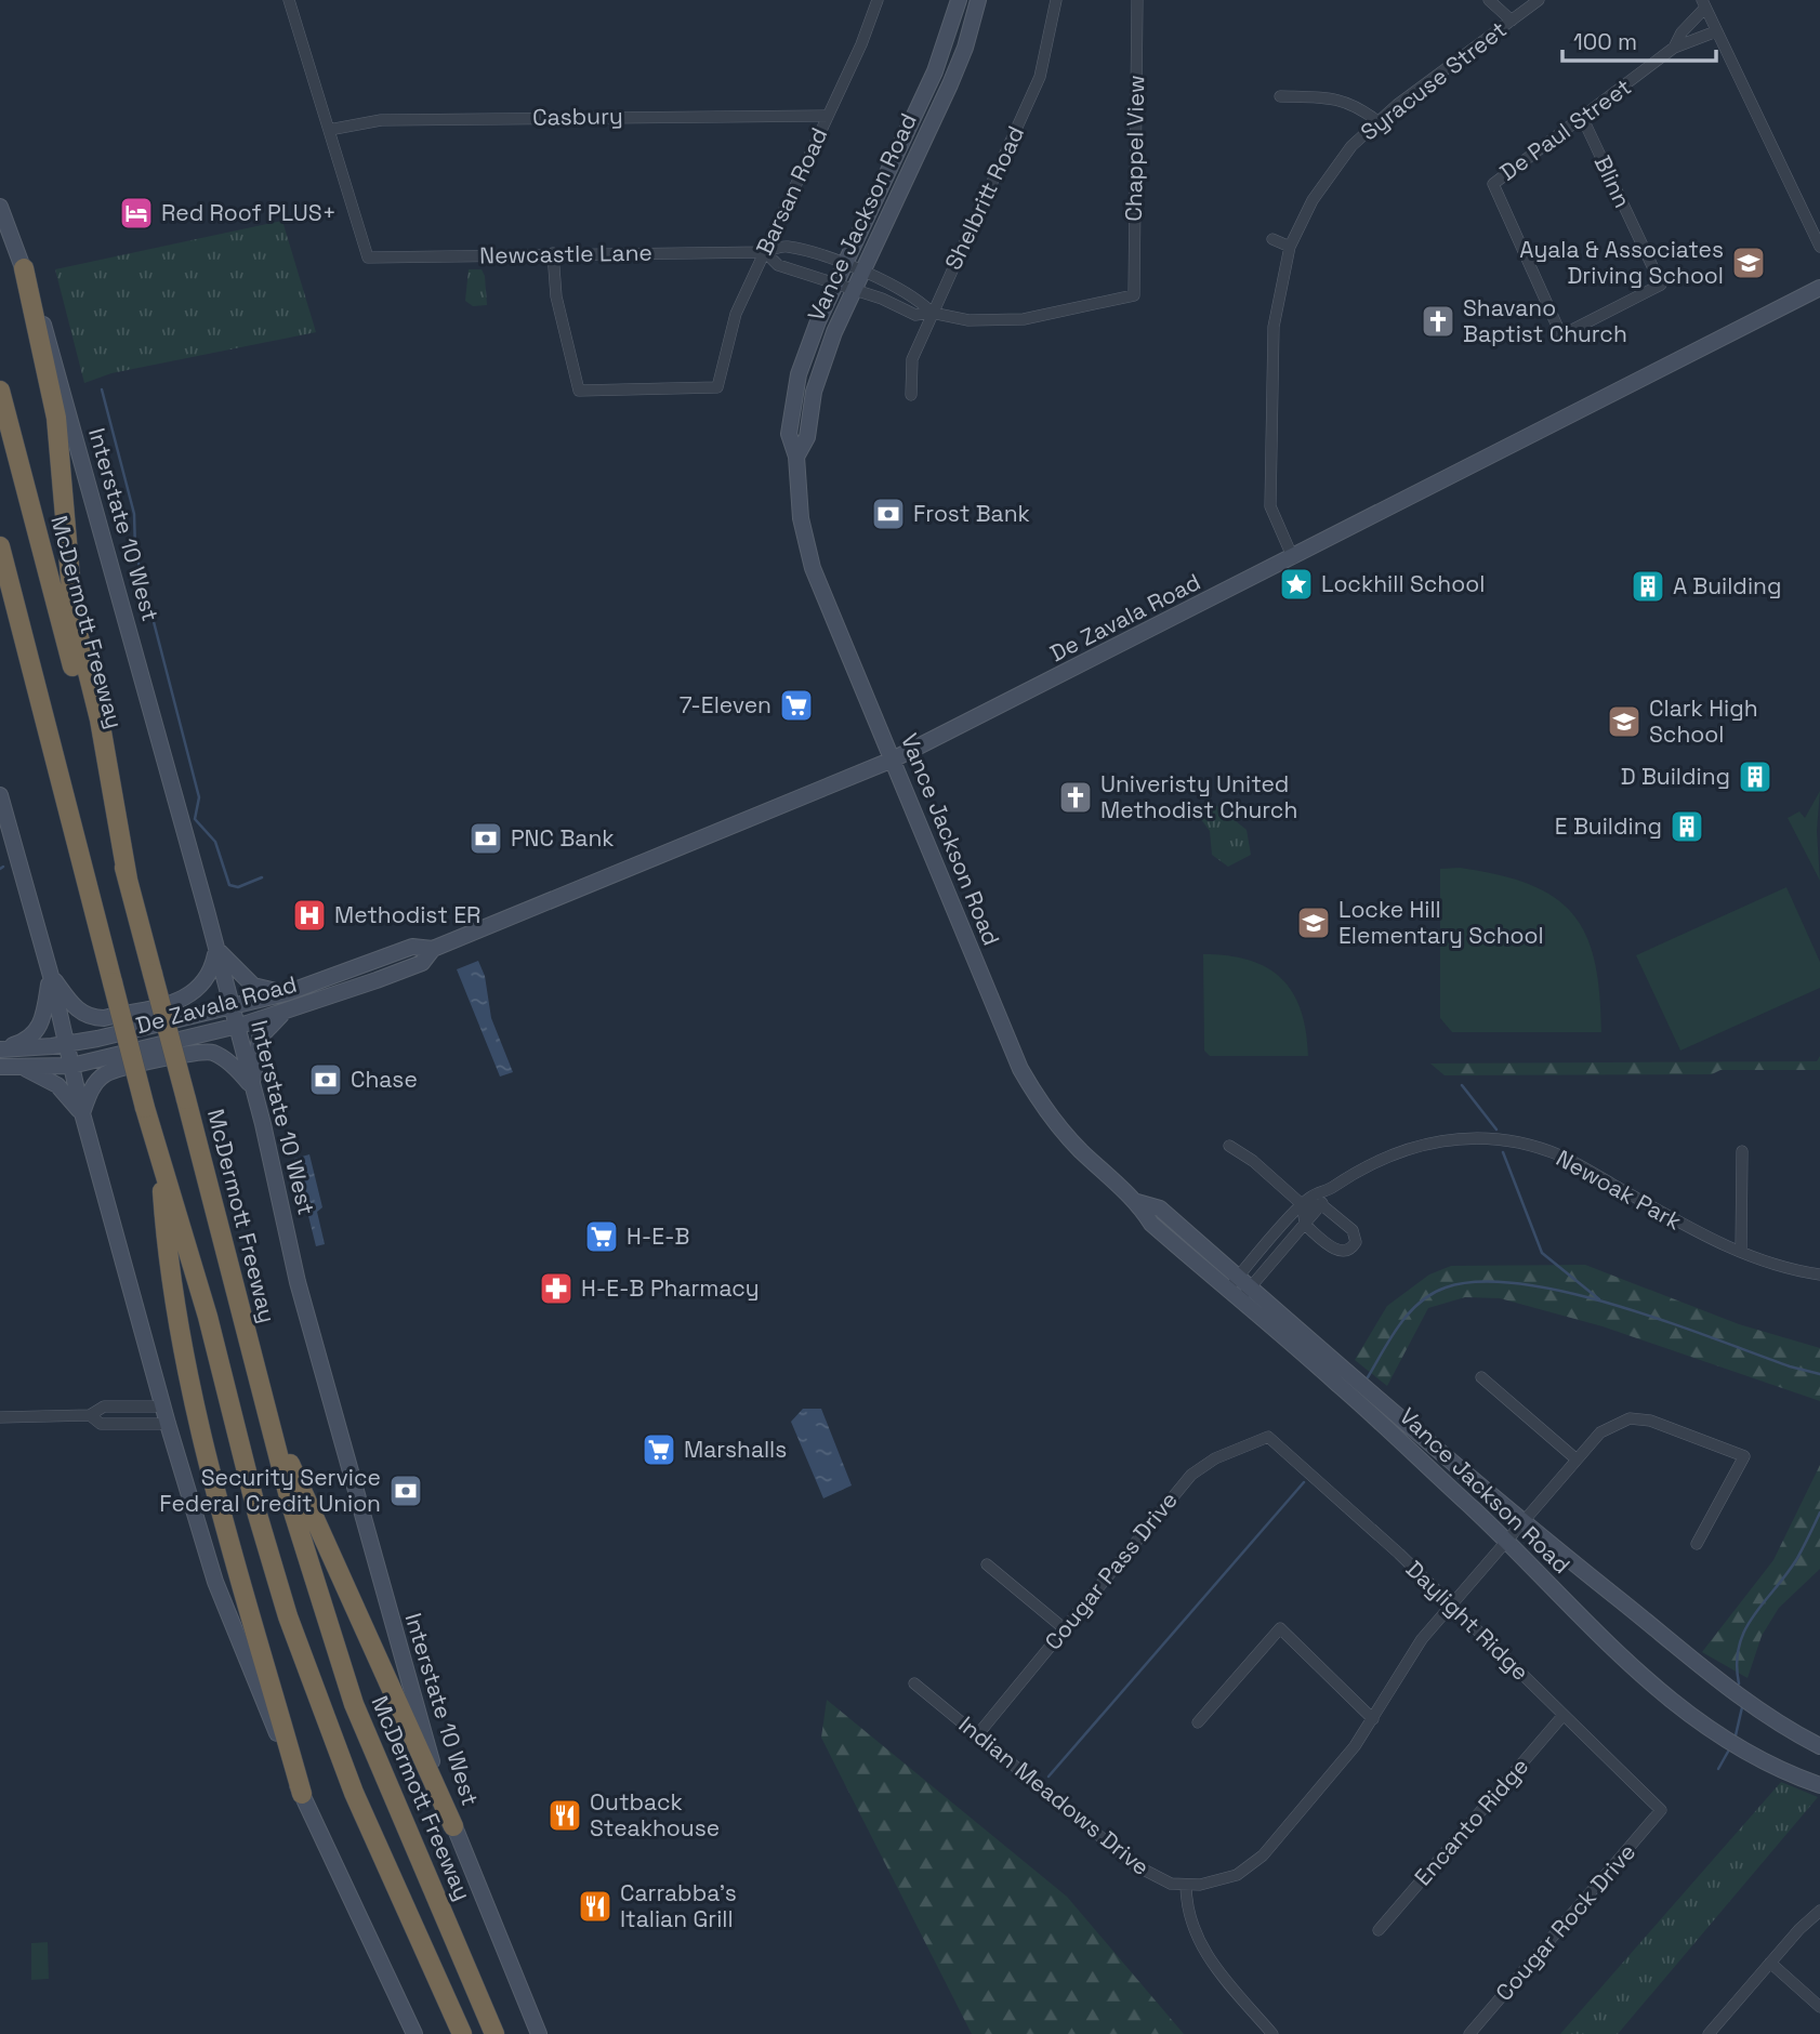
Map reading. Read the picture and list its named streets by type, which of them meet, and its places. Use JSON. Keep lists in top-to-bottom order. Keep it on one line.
{"streets":{"highway":["McDermott Freeway"],"main road":["Vance Jackson Road","Interstate 10 West","De Zavala Road"],"street":["Syracuse Street","Casbury","De Paul Street","Chappel View","Blinn","Barsan Road","Shelbritt Road","Newcastle Lane","Newoak Park","Cougar Pass Drive","Daylight Ridge","Indian Meadows Drive","Encanto Ridge","Cougar Rock Drive"]},"crossings":[["Syracuse Street","De Zavala Road"],["Casbury","Barsan Road"],["Casbury","Newcastle Lane"],["De Paul Street","Blinn"],["Chappel View","Newcastle Lane"],["Barsan Road","Newcastle Lane"],["Shelbritt Road","Newcastle Lane"],["Vance Jackson Road","Newcastle Lane"],["Vance Jackson Road","De Zavala Road"],["Vance Jackson Road","Newoak Park"],["Vance Jackson Road","Indian Meadows Drive"],["Interstate 10 West","De Zavala Road"],["Cougar Pass Drive","Daylight Ridge"],["Cougar Pass Drive","Indian Meadows Drive"],["Daylight Ridge","Indian Meadows Drive"],["Daylight Ridge","Encanto Ridge"],["Daylight Ridge","Cougar Rock Drive"]],"places":{"hotel":["Red Roof PLUS+"],"school or university":["Ayala & Associates Driving School","Clark High School","Locke Hill Elementary School"],"church":["Shavano Baptist Church","Univeristy United Methodist Church"],"bank":["Frost Bank","PNC Bank","Chase","Security Service Federal Credit Union"],"place":["Lockhill School"],"building":["A Building","D Building","E Building"],"supermarket":["7-Eleven","H-E-B","Marshalls"],"hospital":["Methodist ER"],"pharmacy":["H-E-B Pharmacy"],"restaurant":["Outback Steakhouse","Carrabba's Italian Grill"]},"scale_bar":"100 m"}
